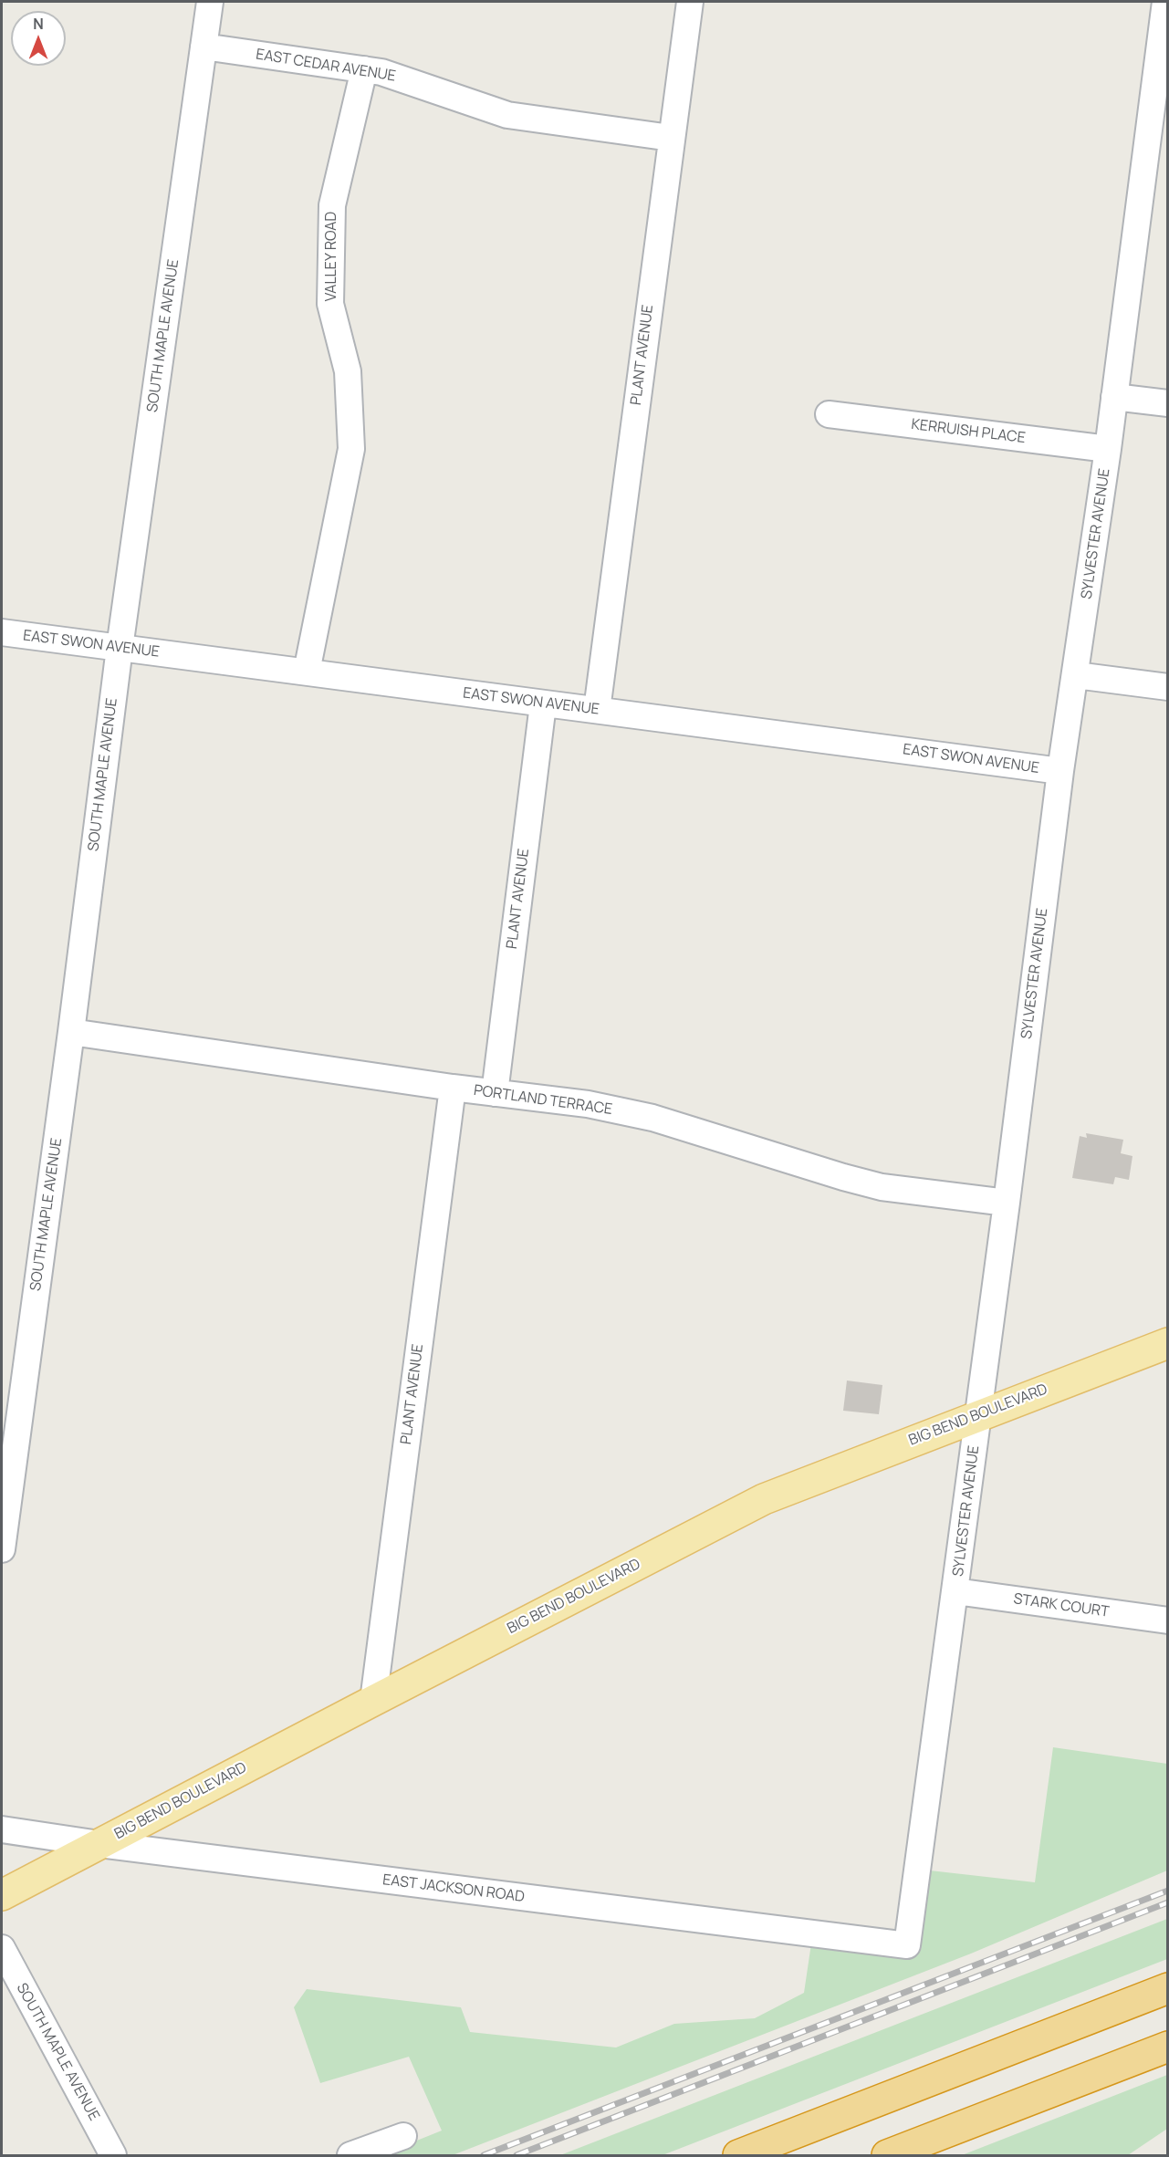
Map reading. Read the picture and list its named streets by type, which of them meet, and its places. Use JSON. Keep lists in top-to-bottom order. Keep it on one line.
{"streets":{"main road":["BIG BEND BOULEVARD"],"street":["EAST CEDAR AVENUE","VALLEY ROAD","SOUTH MAPLE AVENUE","PLANT AVENUE","KERRUISH PLACE","SYLVESTER AVENUE","EAST SWON AVENUE","PORTLAND TERRACE","STARK COURT","EAST JACKSON ROAD"]},"crossings":[["EAST CEDAR AVENUE","VALLEY ROAD"],["EAST CEDAR AVENUE","SOUTH MAPLE AVENUE"],["EAST CEDAR AVENUE","PLANT AVENUE"],["VALLEY ROAD","EAST SWON AVENUE"],["SOUTH MAPLE AVENUE","EAST SWON AVENUE"],["SOUTH MAPLE AVENUE","PORTLAND TERRACE"],["PLANT AVENUE","EAST SWON AVENUE"],["PLANT AVENUE","PORTLAND TERRACE"],["PLANT AVENUE","BIG BEND BOULEVARD"],["KERRUISH PLACE","SYLVESTER AVENUE"],["SYLVESTER AVENUE","EAST SWON AVENUE"],["SYLVESTER AVENUE","PORTLAND TERRACE"],["SYLVESTER AVENUE","BIG BEND BOULEVARD"],["SYLVESTER AVENUE","STARK COURT"],["SYLVESTER AVENUE","EAST JACKSON ROAD"],["BIG BEND BOULEVARD","EAST JACKSON ROAD"]],"north":"top"}
